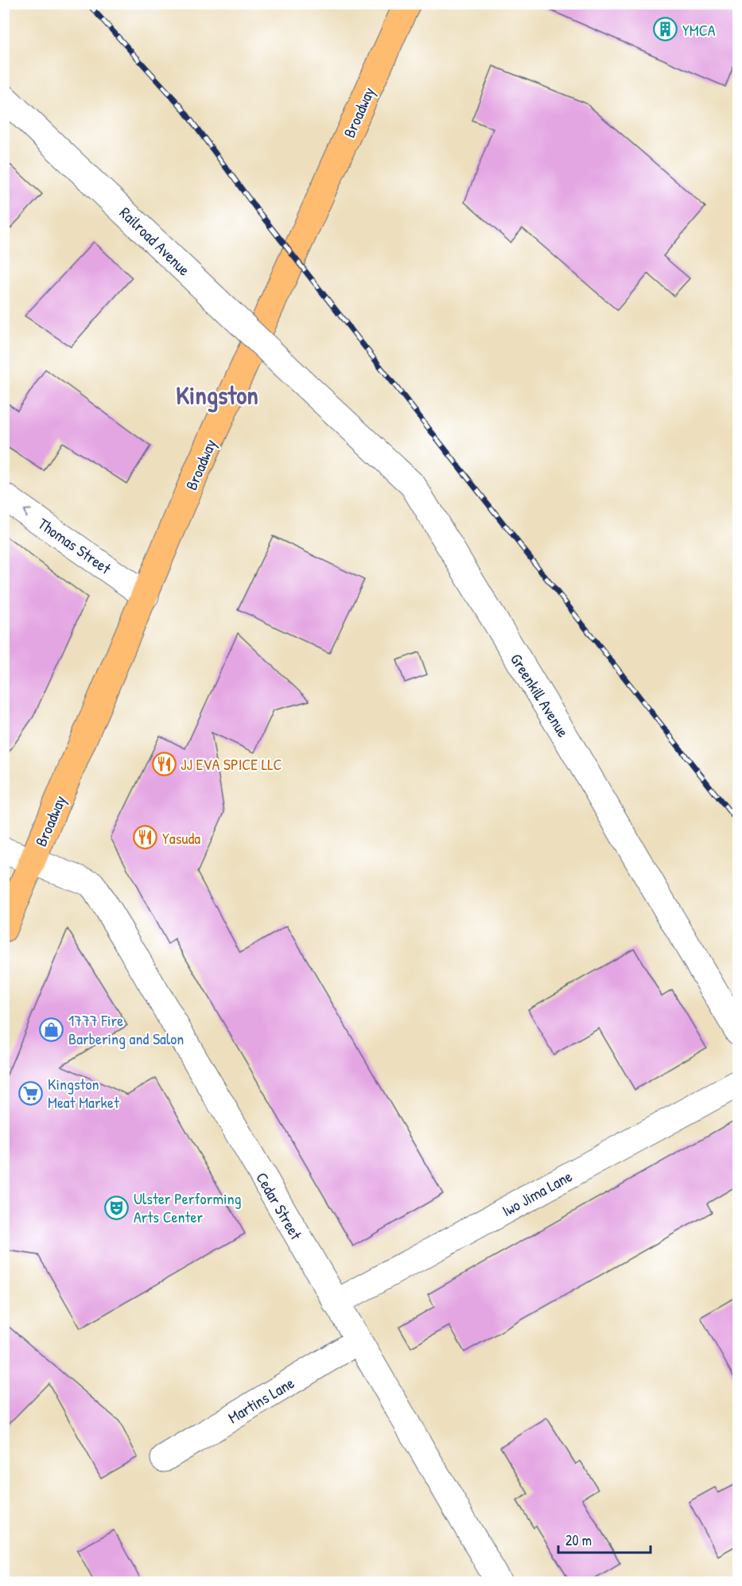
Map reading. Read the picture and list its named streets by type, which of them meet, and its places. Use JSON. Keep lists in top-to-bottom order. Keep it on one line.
{"streets":{"highway":["Broadway"],"street":["Railroad Avenue","Thomas Street","Greenkill Avenue","Iwo Jima Lane","Cedar Street","Martins Lane"]},"crossings":[["Broadway","Thomas Street"],["Broadway","Cedar Street"],["Railroad Avenue","Greenkill Avenue"],["Iwo Jima Lane","Cedar Street"],["Cedar Street","Martins Lane"]],"one_way":["Thomas Street"],"districts":["Kingston"],"places":{"building":["YMCA"],"restaurant":["JJ EVA SPICE LLC","Yasuda"],"shop":["1777 Fire Barbering and Salon"],"supermarket":["Kingston Meat Market"],"theatre":["Ulster Performing Arts Center"]},"scale_bar":"20 m"}
